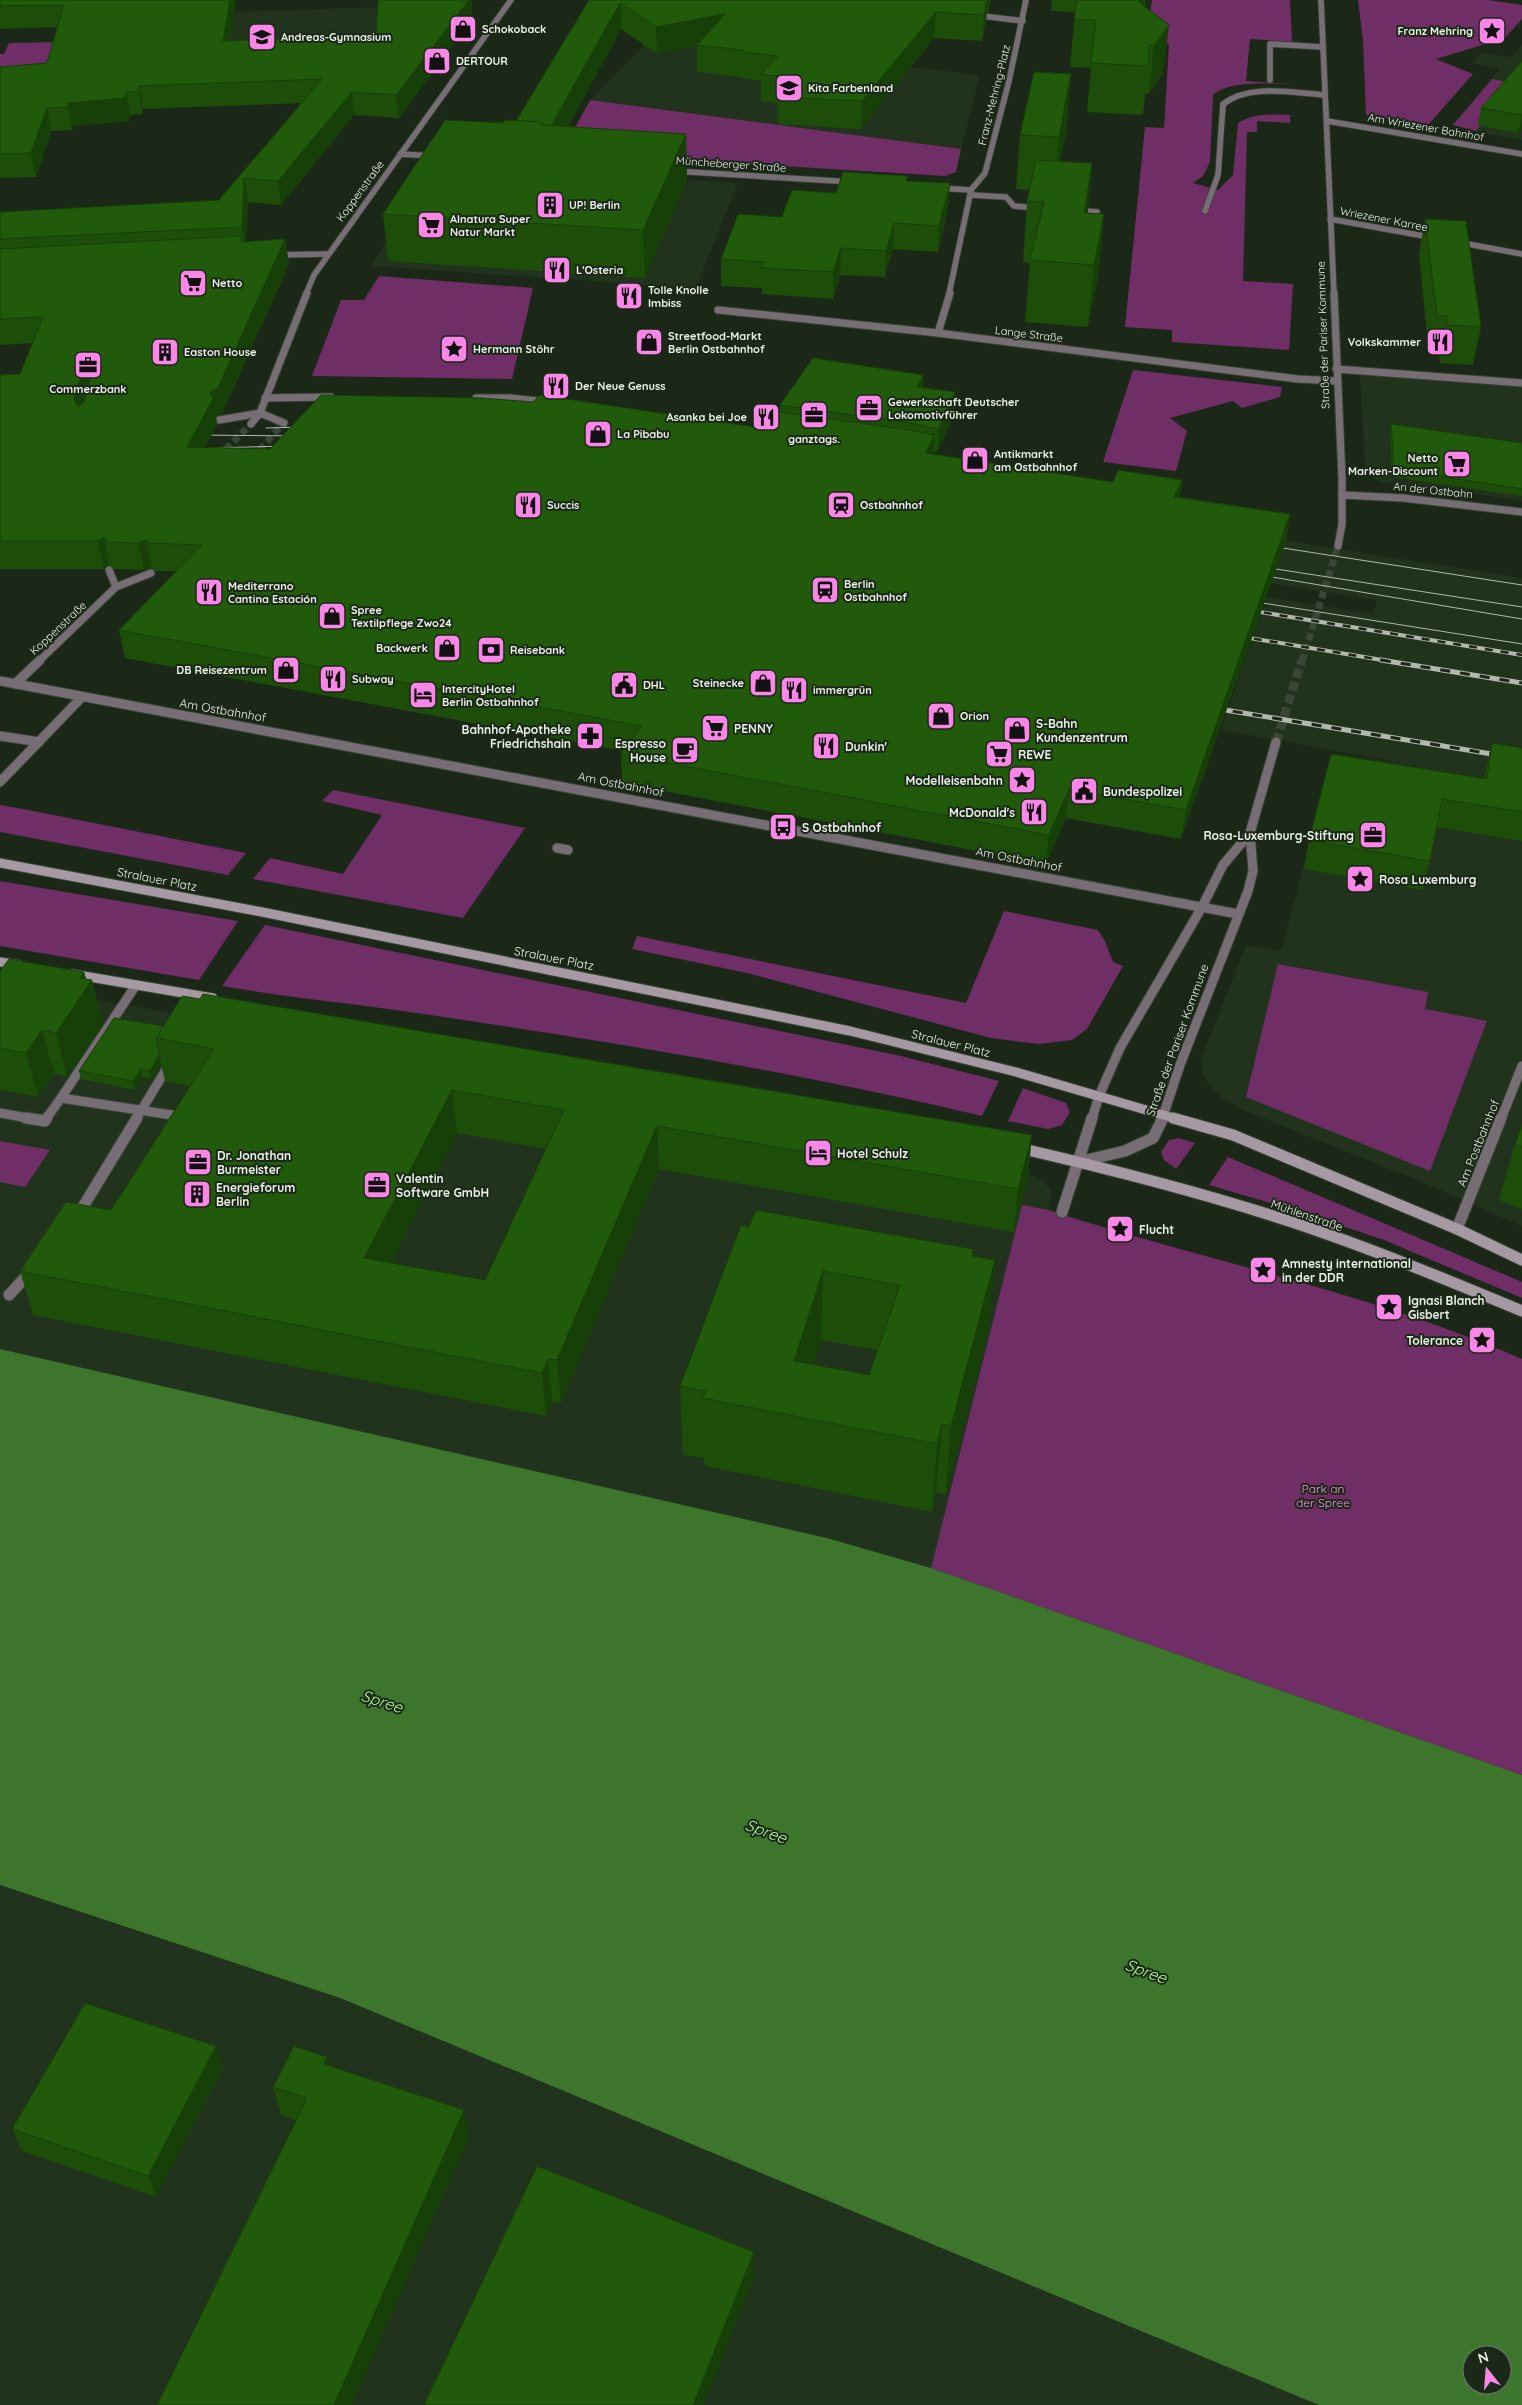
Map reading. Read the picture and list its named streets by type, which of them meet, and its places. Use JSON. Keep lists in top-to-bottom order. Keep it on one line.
{"streets":{"main road":["Stralauer Platz","Mühlenstraße"],"street":["Franz-Mehring-Platz","Am Wriezener Bahnhof","Müncheberger Straße","Koppenstraße","Wriezener Karree","Lange Straße","Straße der Pariser Kommune","An der Ostbahn","Am Ostbahnhof","Am Postbahnhof"]},"crossings":[["Am Wriezener Bahnhof","Straße der Pariser Kommune"],["Koppenstraße","Am Ostbahnhof"],["Wriezener Karree","Straße der Pariser Kommune"],["Lange Straße","Straße der Pariser Kommune"],["Straße der Pariser Kommune","An der Ostbahn"],["Straße der Pariser Kommune","Am Ostbahnhof"],["Straße der Pariser Kommune","Stralauer Platz"],["Straße der Pariser Kommune","Mühlenstraße"]],"water":["Spree"],"parks":["Park an der Spree"],"places":{"shop":["Schokoback","DERTOUR","Streetfood-Markt Berlin Ostbahnhof","La Pibabu","Antikmarkt am Ostbahnhof","Spree Textilpflege Zwo24","Backwerk","DB Reisezentrum","Steinecke","Orion","S-Bahn Kundenzentrum"],"place":["Franz Mehring","Hermann Stöhr","Modelleisenbahn","Rosa Luxemburg","Flucht","Amnesty international in der DDR","Ignasi Blanch Gisbert","Tolerance"],"school or university":["Andreas-Gymnasium","Kita Farbenland"],"building":["UP! Berlin","Easton House","Energieforum Berlin"],"supermarket":["Alnatura Super Natur Markt","Netto","Netto Marken-Discount","PENNY","REWE"],"restaurant":["L'Osteria","Tolle Knolle Imbiss","Volkskammer","Der Neue Genuss","Asanka bei Joe","Succis","Mediterrano Cantina Estación","Subway","immergrün","Dunkin'","McDonald's"],"office":["Commerzbank","Gewerkschaft Deutscher Lokomotivführer","ganztags.","Rosa-Luxemburg-Stiftung","Dr. Jonathan Burmeister","Valentin Software GmbH"],"station":["Ostbahnhof","Berlin Ostbahnhof"],"bank":["Reisebank"],"public building":["DHL","Bundespolizei"],"hotel":["IntercityHotel Berlin Ostbahnhof","Hotel Schulz"],"pharmacy":["Bahnhof-Apotheke Friedrichshain"],"cafe":["Espresso House"],"bus stop":["S Ostbahnhof"]},"north":"top"}
